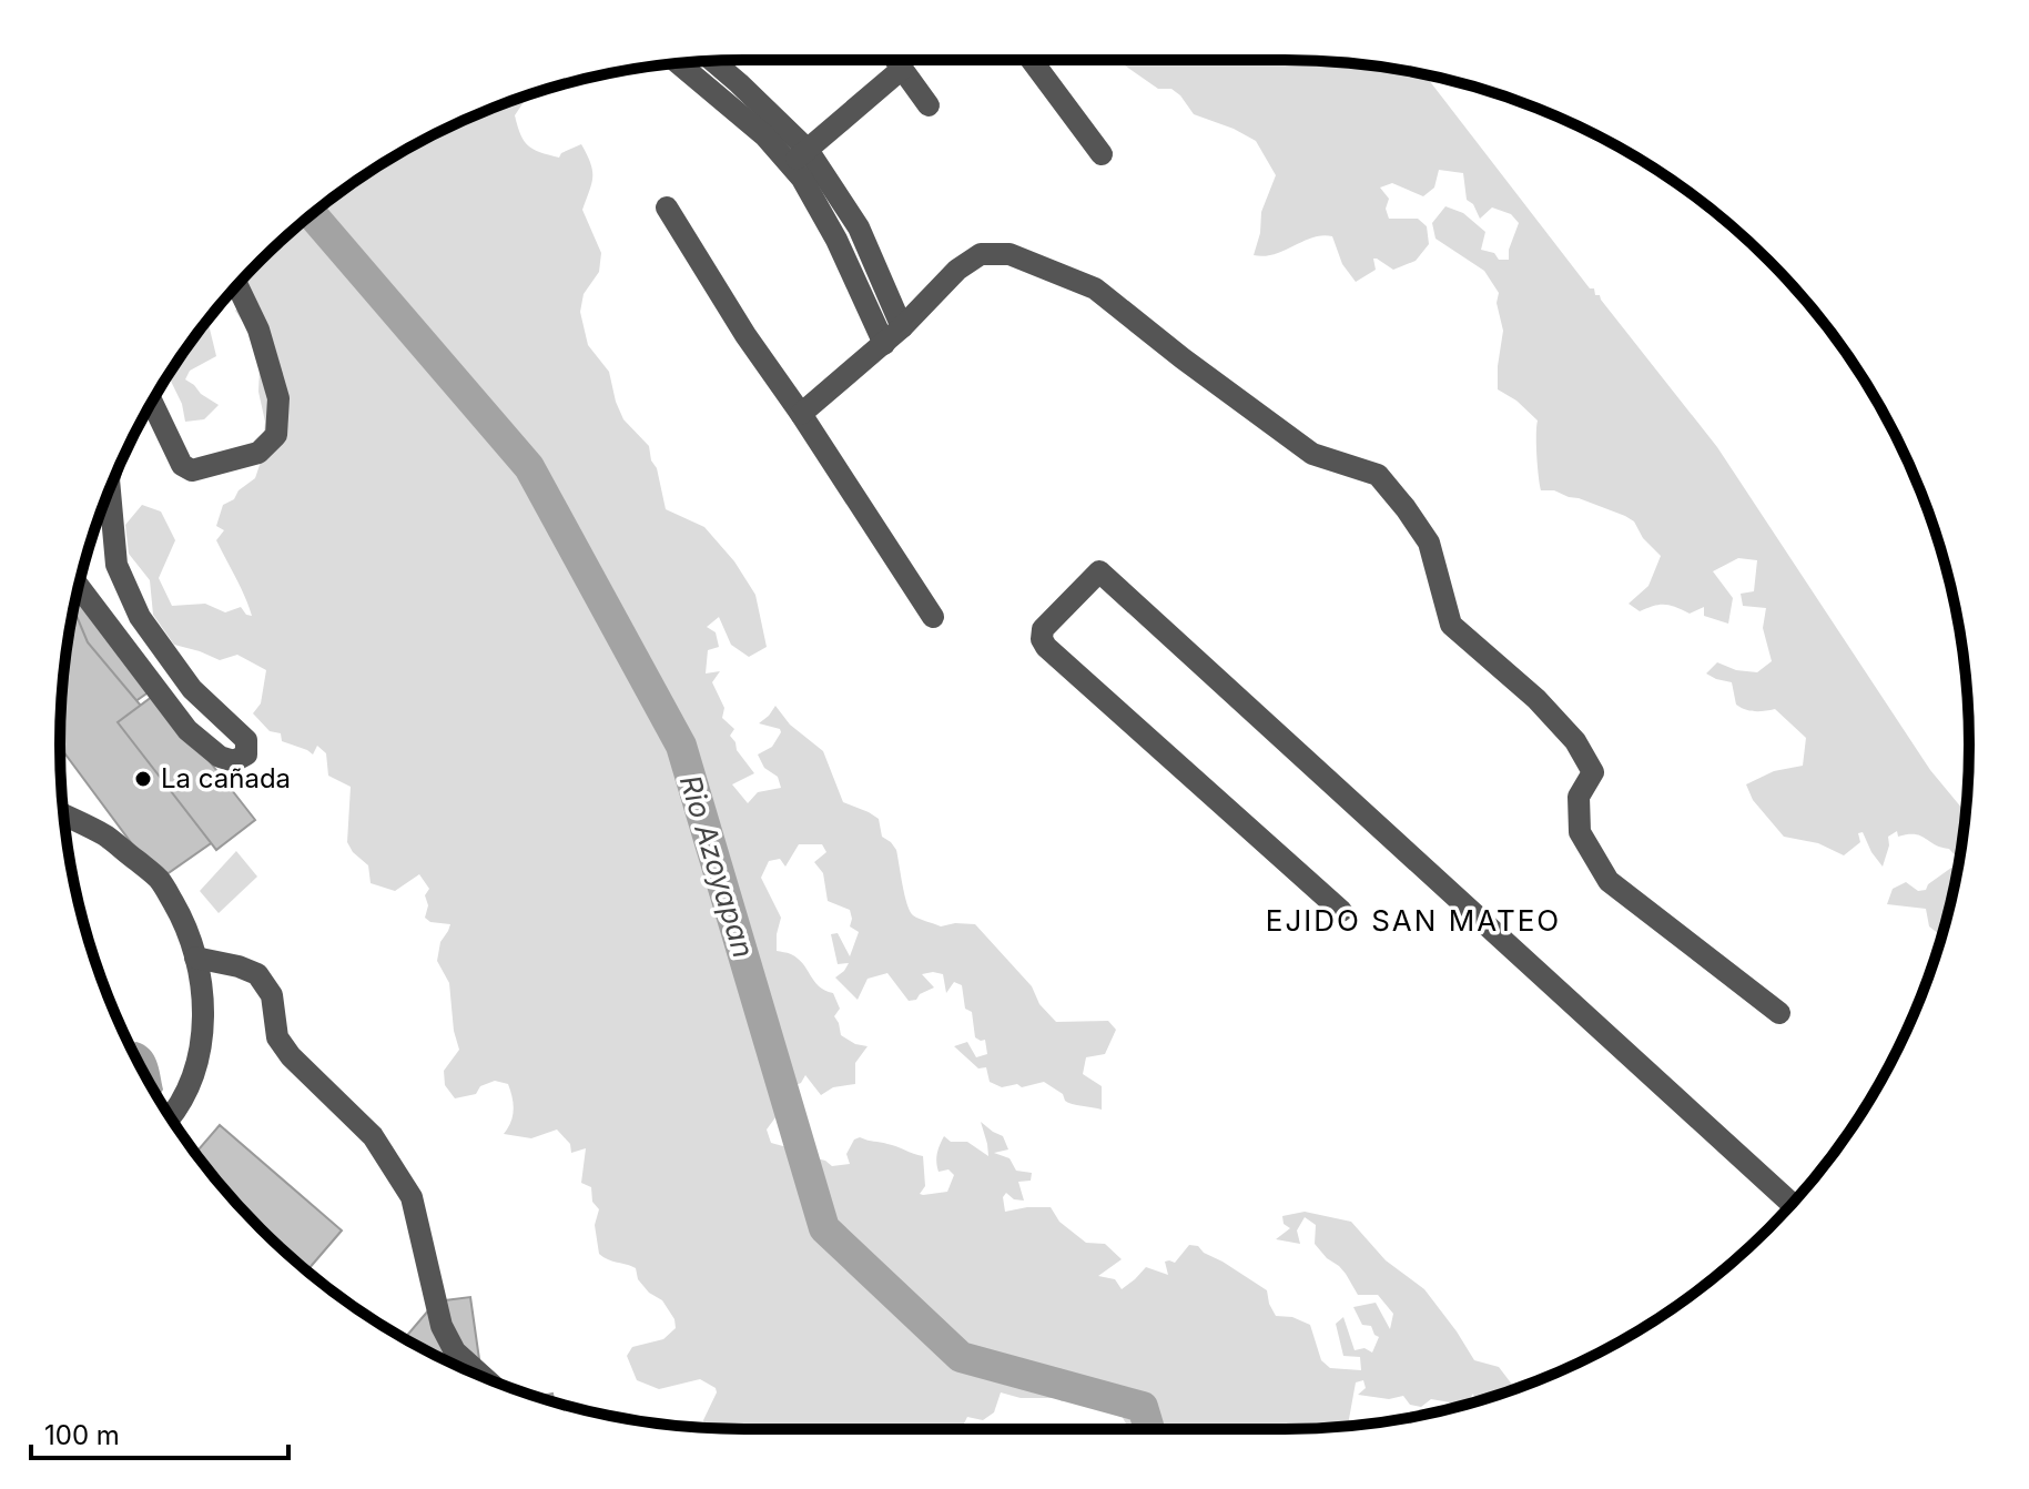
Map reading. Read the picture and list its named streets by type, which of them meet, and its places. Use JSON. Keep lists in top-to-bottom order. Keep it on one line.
{"districts":["EJIDO SAN MATEO"],"water":["Rio Azoyapan"],"places":["La cañada"],"scale_bar":"100 m"}
